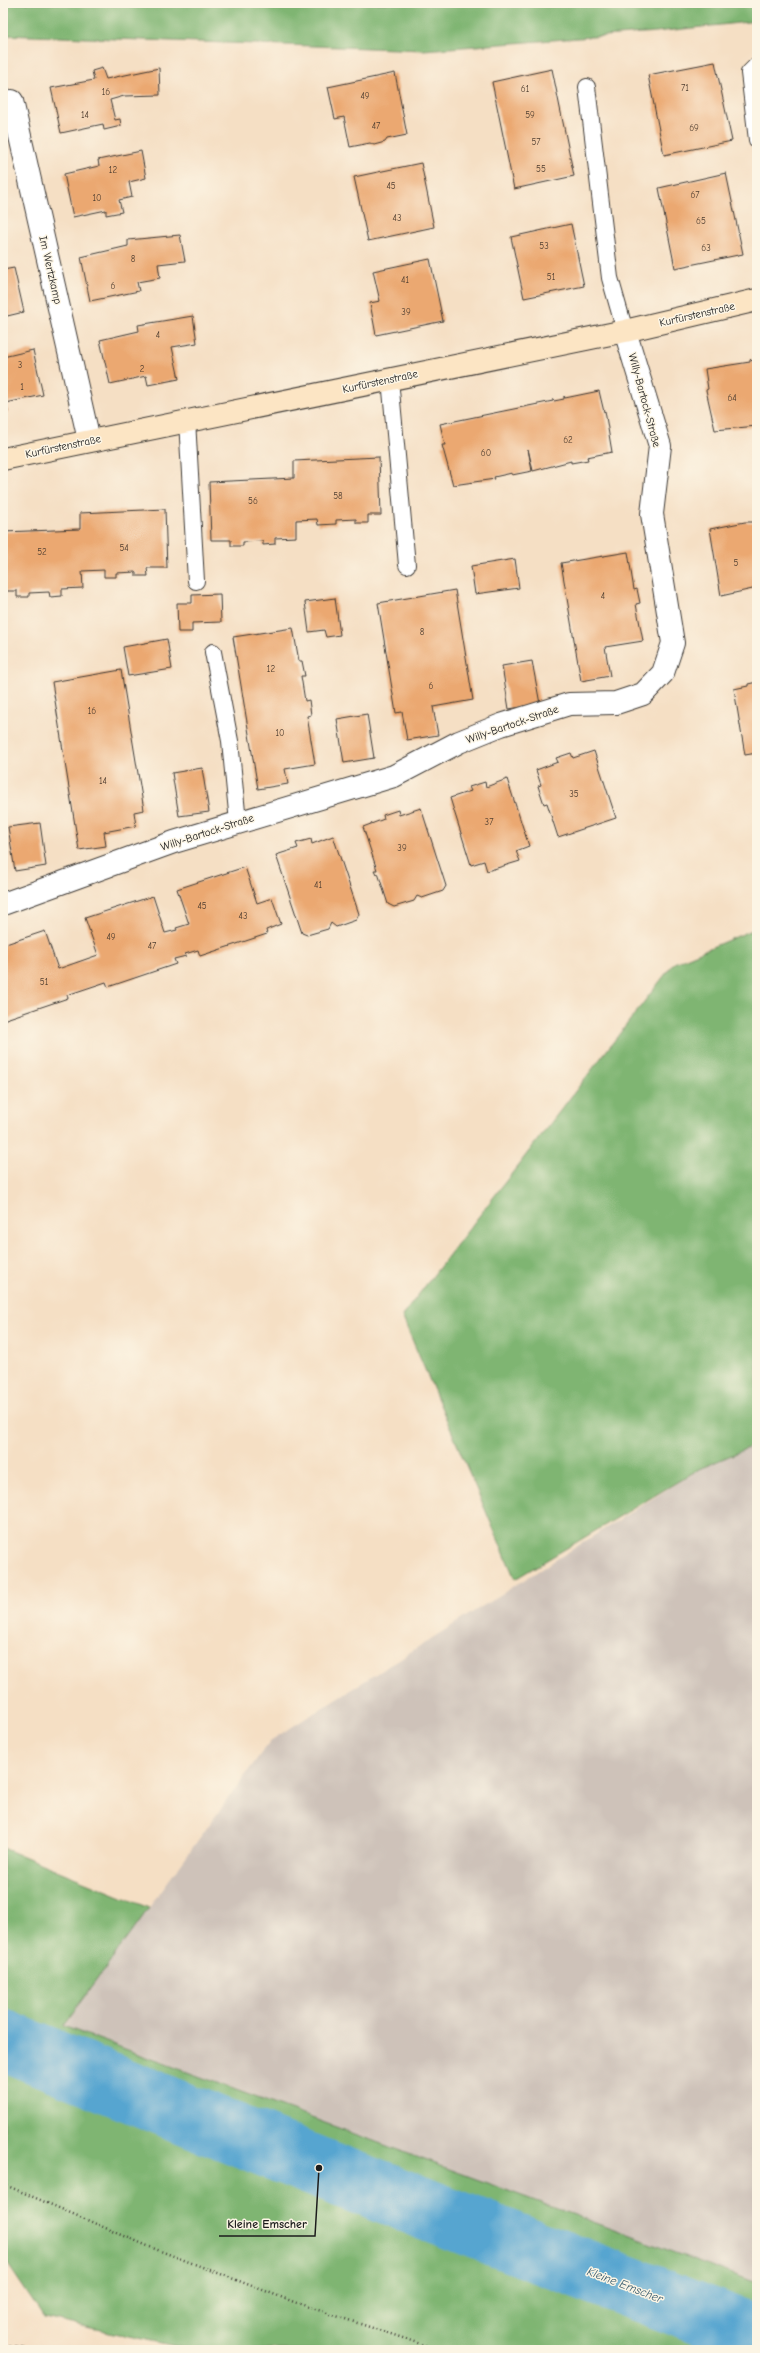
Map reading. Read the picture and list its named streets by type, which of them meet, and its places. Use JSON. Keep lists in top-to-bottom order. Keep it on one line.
{"streets":{"street":["Im Wertzkamp","Kurfürstenstraße","Willy-Bartock-Straße"]},"crossings":[["Im Wertzkamp","Kurfürstenstraße"],["Kurfürstenstraße","Willy-Bartock-Straße"]],"water":["Kleine Emscher"],"places":["Kleine Emscher"],"house_numbers":["71","61","16","49","14","59","47","69","57","55","12","45","67","10","43","65","53","63","8","51","41","6","39","4","3","2","1","64","62","60","58","56","54","52","5","4","8","12","6","16","10","14","35","37","39","41","45","43","49","47","51"]}
